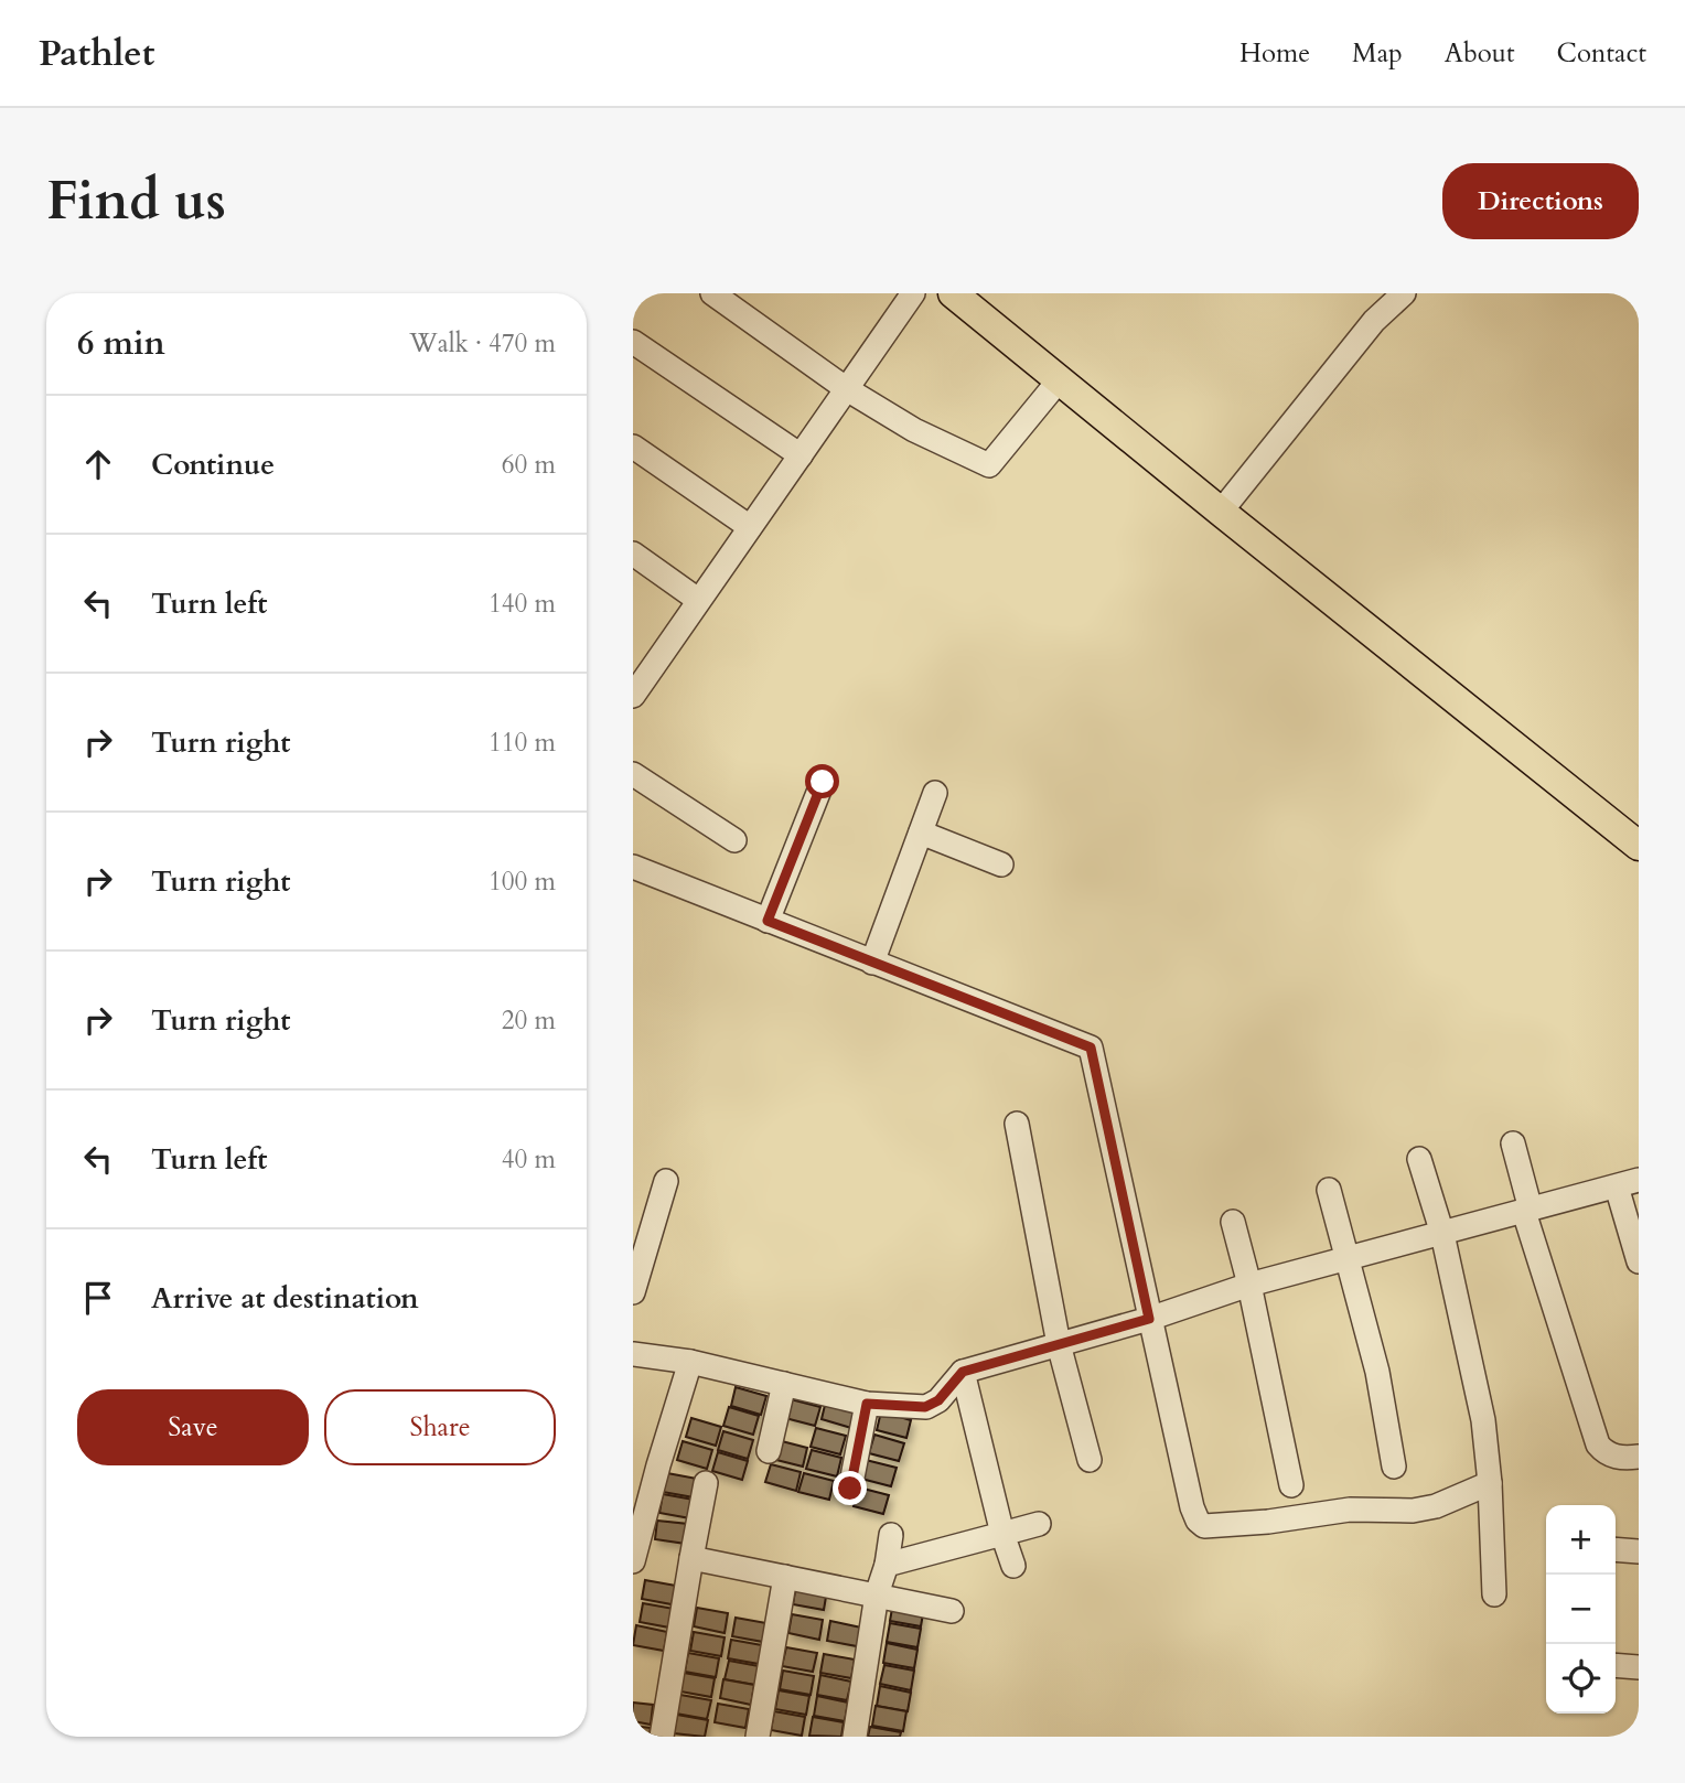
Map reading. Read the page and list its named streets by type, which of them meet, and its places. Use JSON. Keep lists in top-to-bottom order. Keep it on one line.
{"page":{"header":"Pathlet","nav":["Home","Map","About","Contact"],"buttons":["Directions",["Save","Share"]],"title":"Find us","heading":["6 min","Walk · 470 m"],"list":[["Continue","60 m"],["Turn left","140 m"],["Turn right","110 m"],["Turn right","100 m"],["Turn right","20 m"],["Turn left","40 m"],"Arrive at destination"],"map_buttons":["+","−"]}}
